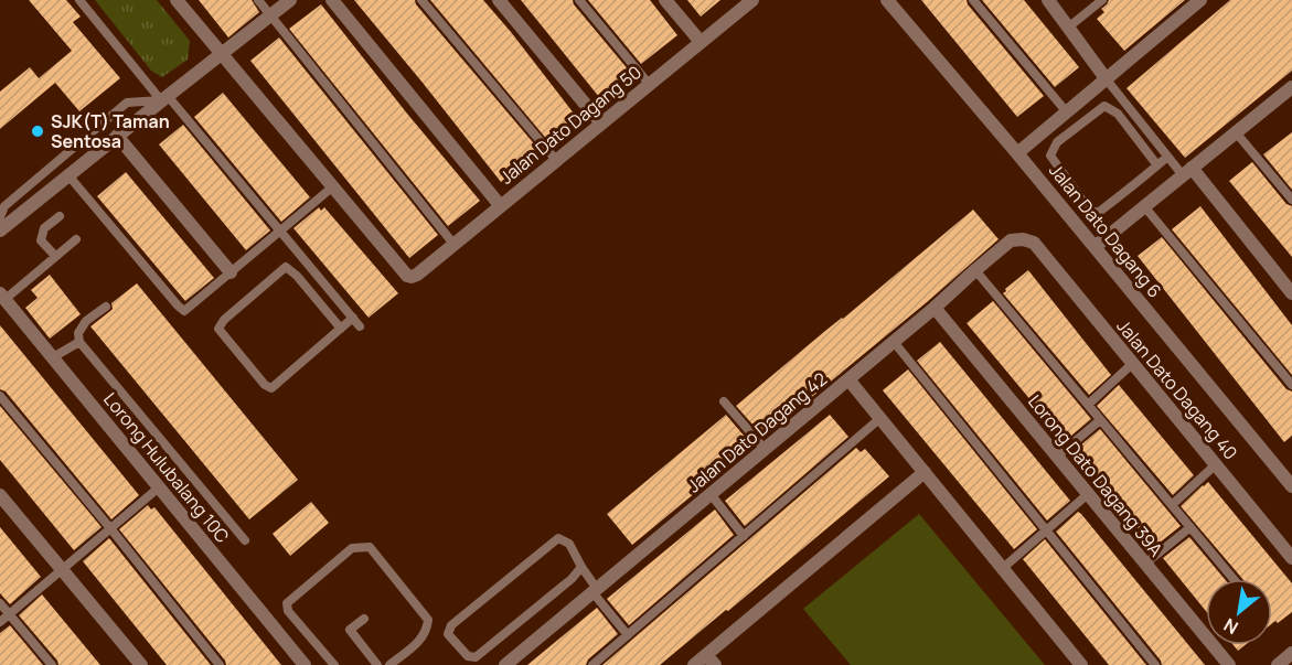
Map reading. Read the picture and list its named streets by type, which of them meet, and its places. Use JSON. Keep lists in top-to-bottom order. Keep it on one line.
{"streets":{"street":["Jalan Dato Dagang 50","Jalan Dato Dagang 6","Jalan Dato Dagang 40","Jalan Dato Dagang 42","Lorong Hulubalang 10C","Lorong Dato Dagang 39A"]},"crossings":[["Jalan Dato Dagang 40","Jalan Dato Dagang 42"],["Jalan Dato Dagang 42","Lorong Dato Dagang 39A"]],"places":["SJK(T) Taman Sentosa"],"north":"bottom left"}
